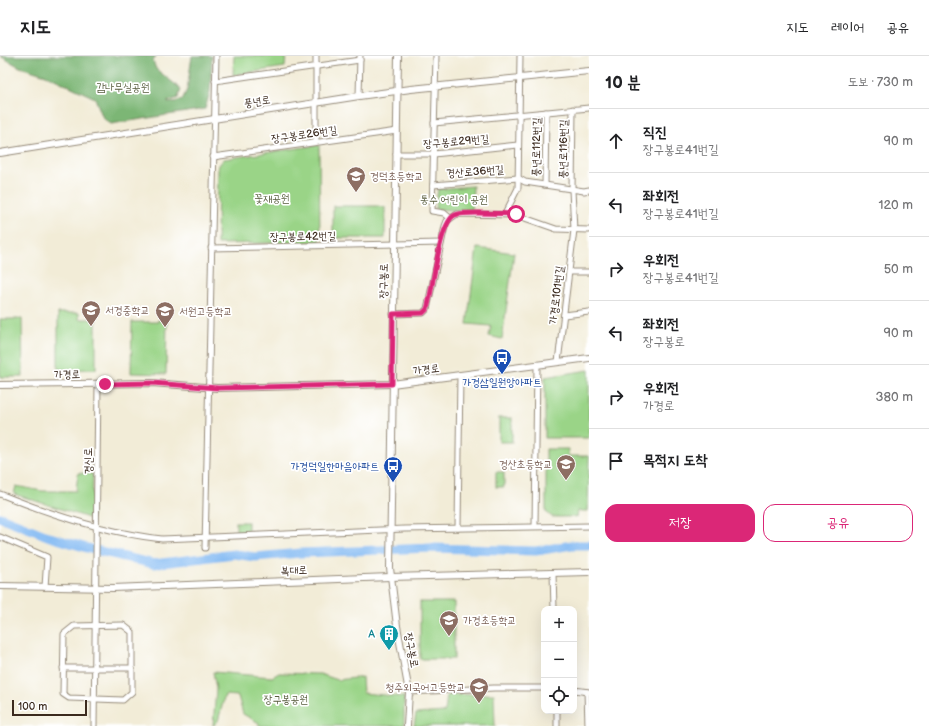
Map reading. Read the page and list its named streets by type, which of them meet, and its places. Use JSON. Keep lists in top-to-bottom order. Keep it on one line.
{"streets":{"street":["풍년로","장구봉로26번길","장구봉로29번길","풍년로112번길","풍년로116번길","경산로36번길","장구봉로42번길","장구봉로","가경로101번길","가경로","경신로","복대로"]},"crossings":[["풍년로","장구봉로"],["장구봉로26번길","장구봉로"],["장구봉로29번길","장구봉로"],["풍년로112번길","풍년로116번길"],["풍년로112번길","경산로36번길"],["풍년로116번길","경산로36번길"],["풍년로116번길","가경로101번길"],["장구봉로42번길","장구봉로"],["장구봉로","가경로"],["장구봉로","복대로"],["가경로101번길","가경로"],["가경로","경신로"],["경신로","복대로"]],"parks":["감나무실공원","꽃재공원","통수 어린이 공원","장구봉공원"],"places":{"school or university":["경덕초등학교","서경중학교","서원고등학교","경산초등학교","가경초등학교","청주외국어고등학교"],"bus stop":["가경삼일원앙아파트","가경덕일한마음아파트"],"building":["A"]},"scale_bar":"100 m","page":{"header":"지도","nav":["지도","레이어","공유"],"heading":["10 분","도보 · 730 m"],"list":[["직진","장구봉로41번길","90 m"],["좌회전","장구봉로41번길","120 m"],["우회전","장구봉로41번길","50 m"],["좌회전","장구봉로","90 m"],["우회전","가경로","380 m"],"목적지 도착"],"buttons":["저장","공유"],"map_buttons":["+","−"],"scale":"100 m"}}
